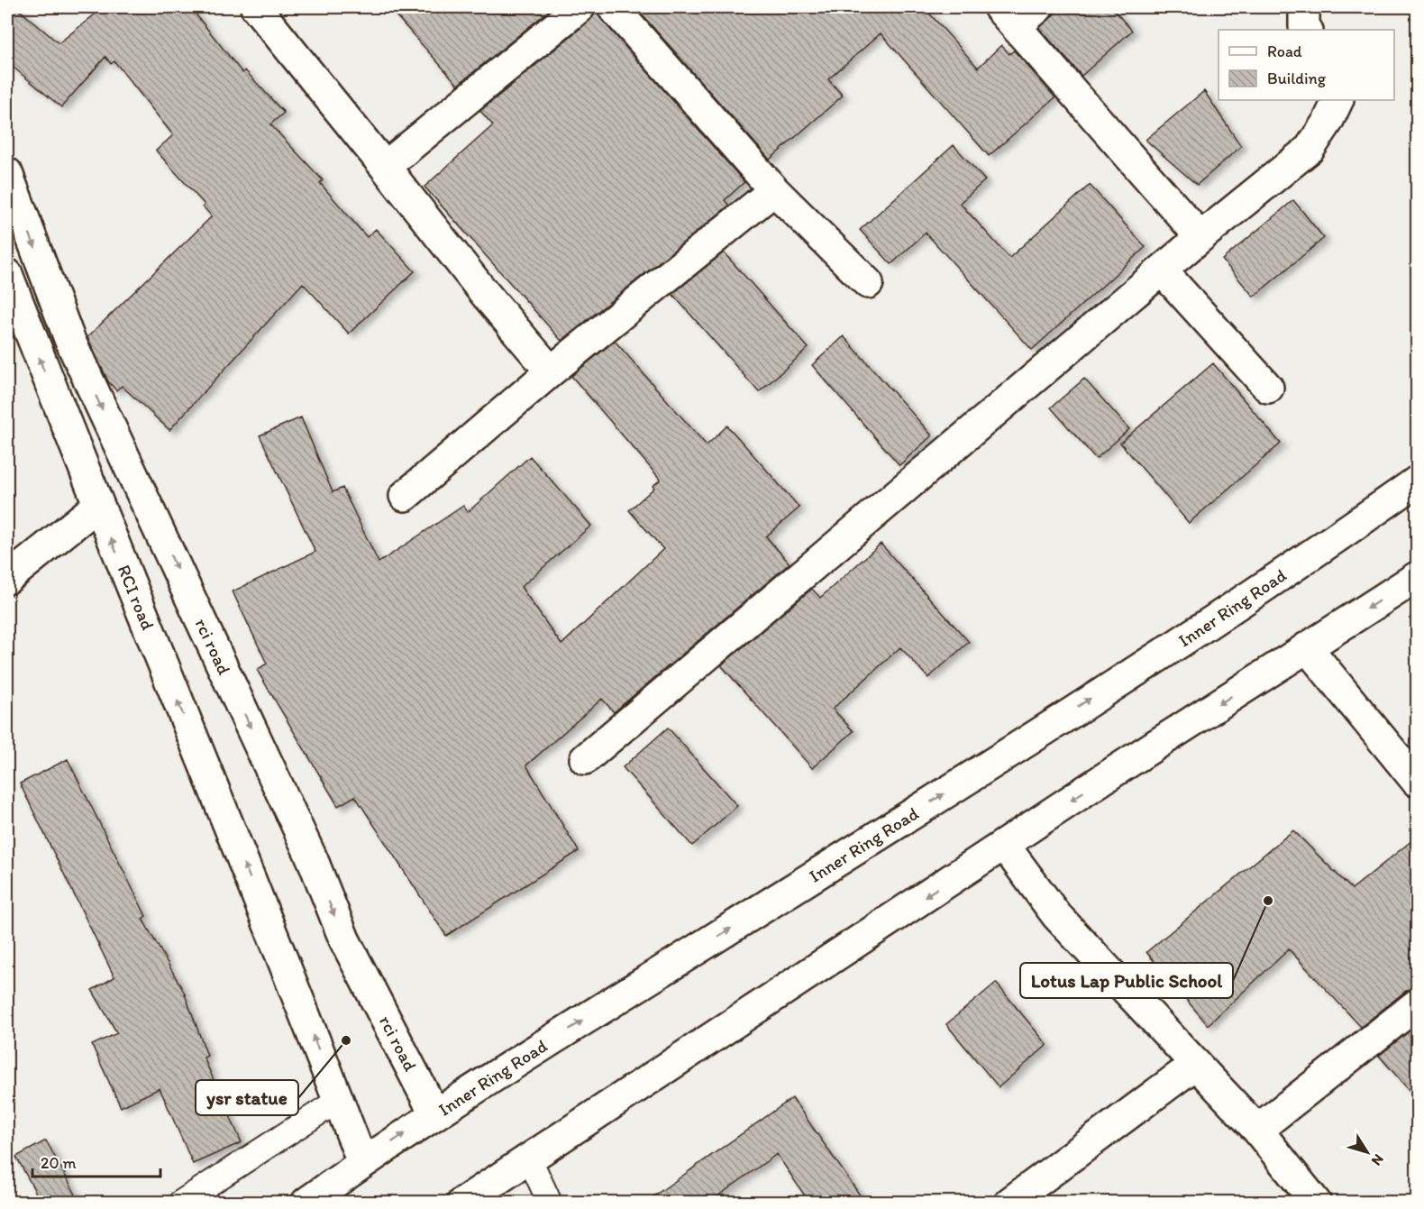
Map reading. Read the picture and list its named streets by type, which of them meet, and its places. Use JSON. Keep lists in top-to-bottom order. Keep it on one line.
{"streets":{"main road":["RCI road","Inner Ring Road","rci road"]},"crossings":[["Inner Ring Road","rci road"]],"one_way":["RCI road","rci road"],"places":["Lotus Lap Public School","ysr statue"],"legend":["Road","Building"],"scale_bar":"20 m","north":"bottom right"}
